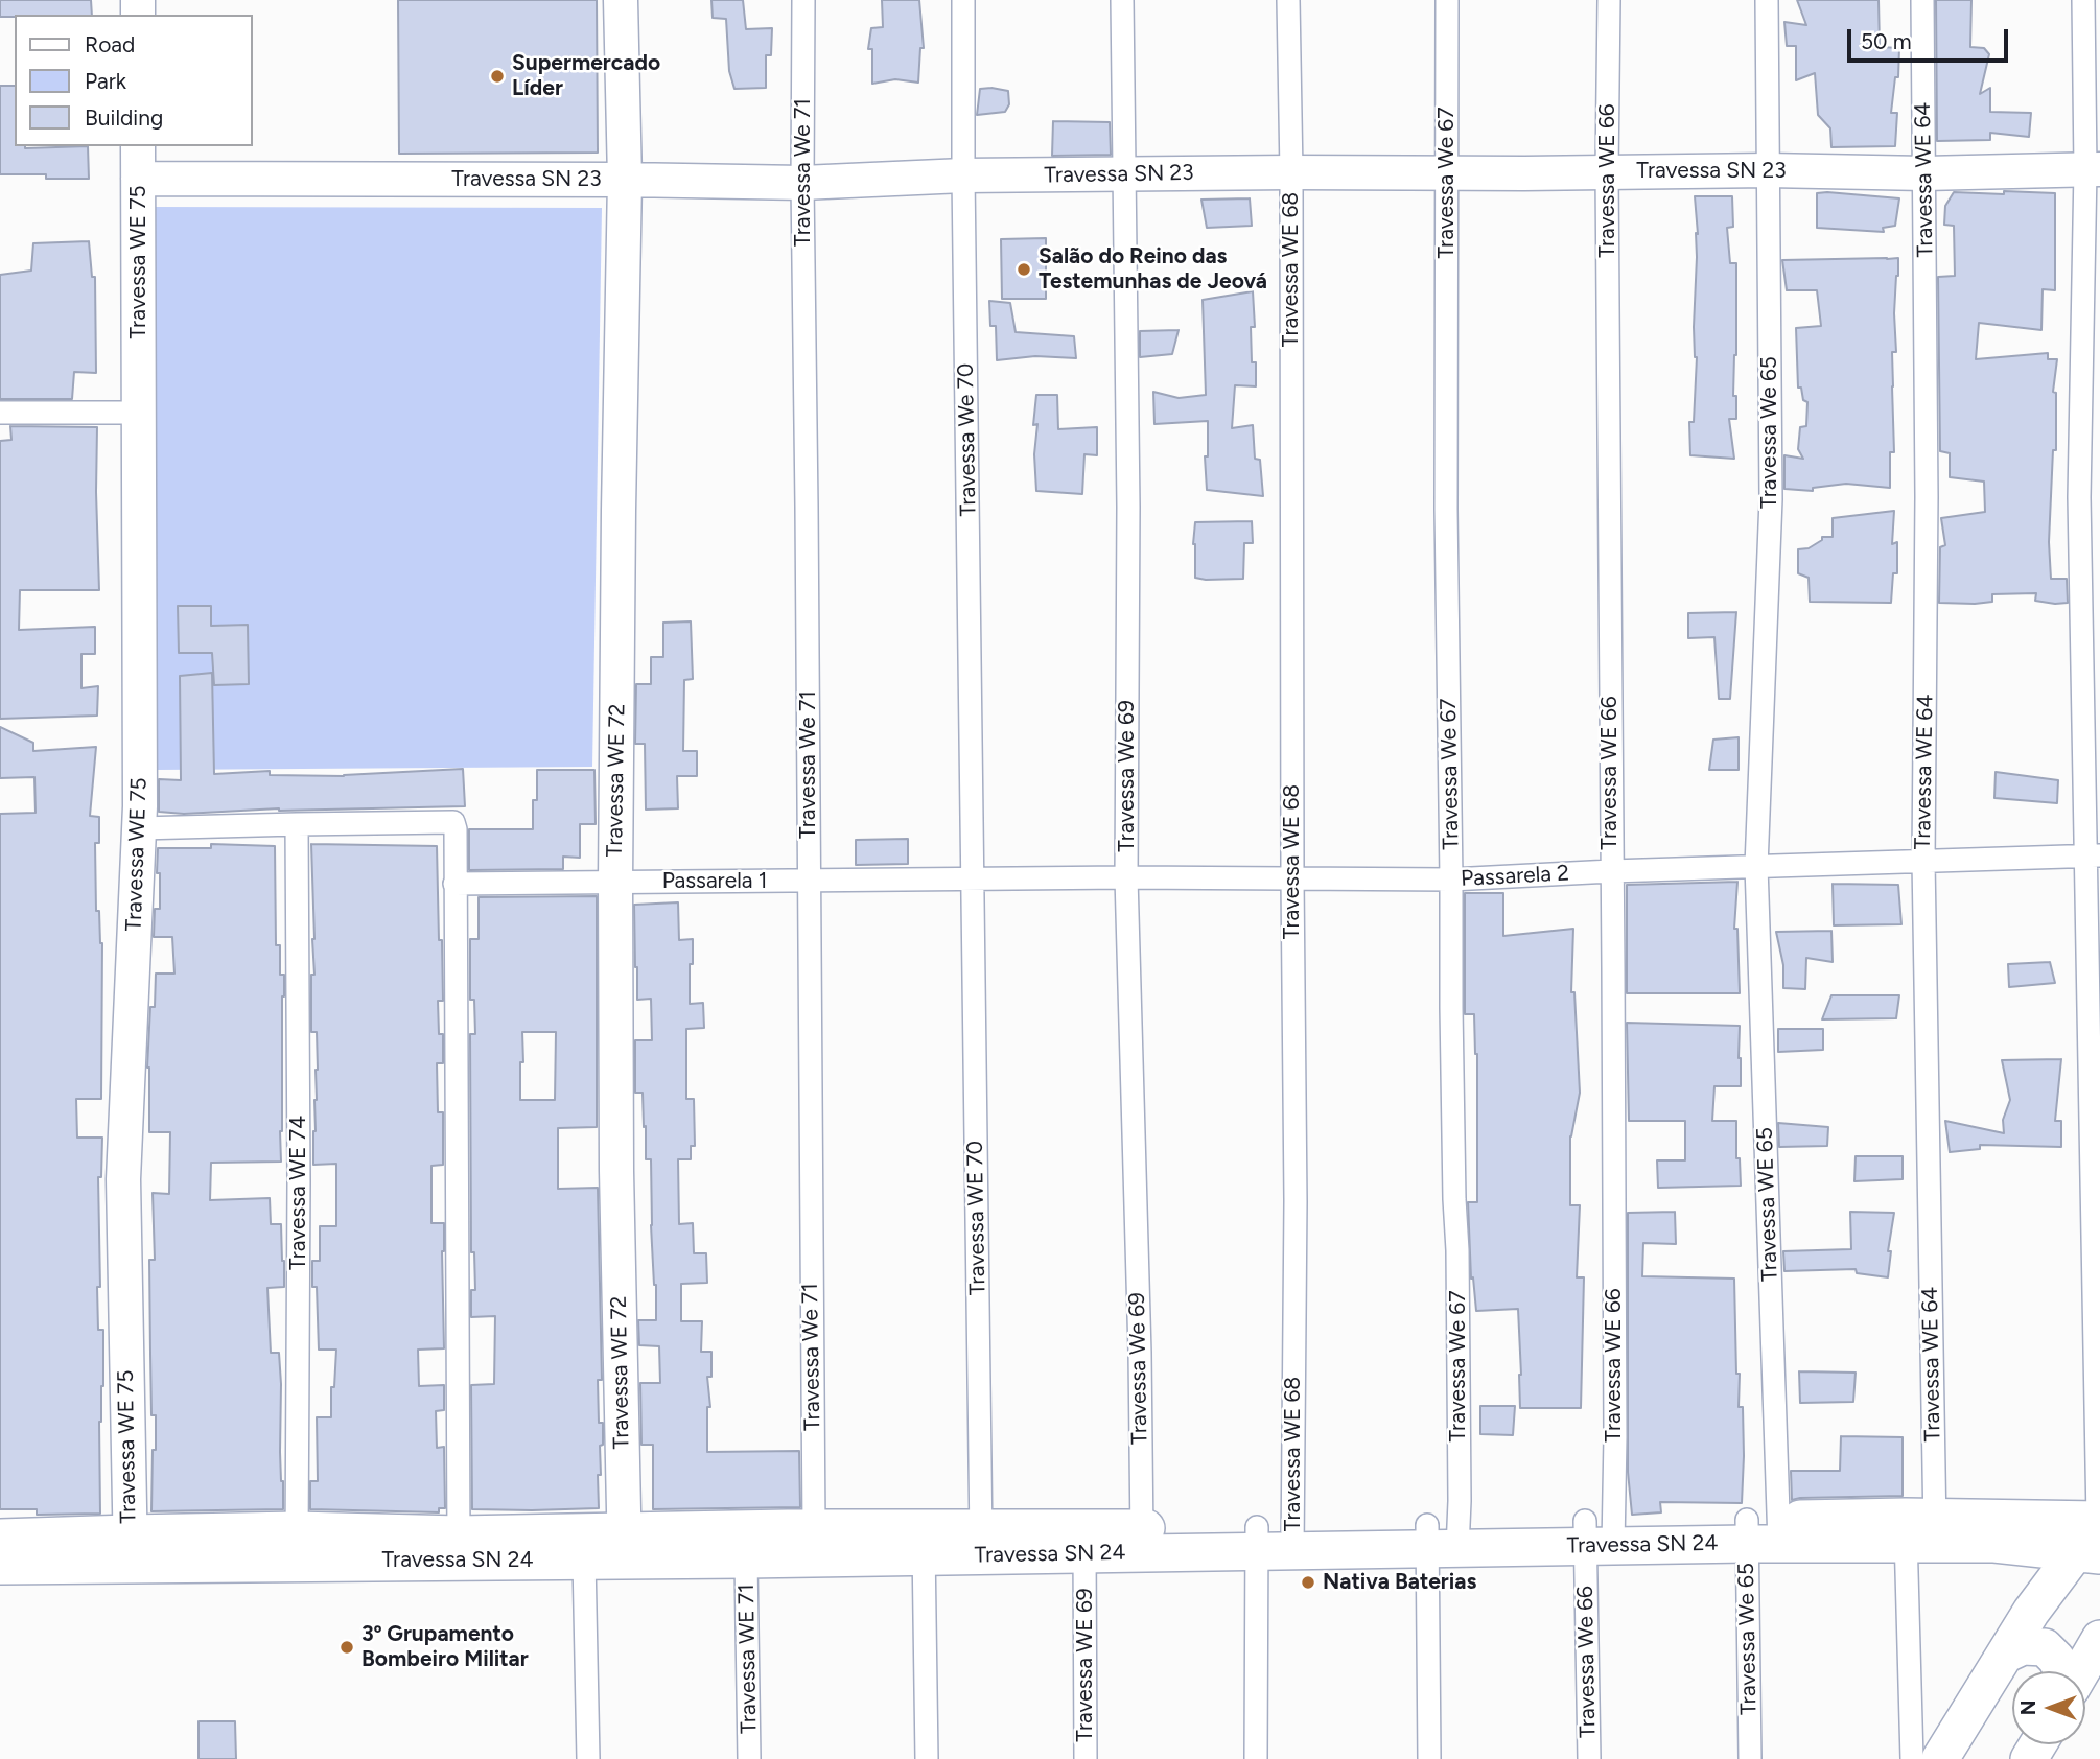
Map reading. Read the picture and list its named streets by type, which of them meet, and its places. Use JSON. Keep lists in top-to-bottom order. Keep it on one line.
{"streets":{"main road":["Travessa SN 23","Travessa WE 75","Travessa WE 72","Travessa SN 24"],"street":["Travessa We 71","Travessa WE 64","Travessa WE 66","Travessa We 67","Travessa WE 68","Travessa We 65","Travessa We 70","Travessa We 69","Passarela 2","Passarela 1","Travessa WE 74","Travessa WE 65","Travessa WE 70","Travessa WE 71","Travessa We 66","Travessa WE 69"]},"crossings":[["Travessa SN 23","Travessa We 71"],["Travessa SN 23","Travessa WE 64"],["Travessa SN 23","Travessa WE 66"],["Travessa SN 23","Travessa We 67"],["Travessa SN 23","Travessa WE 75"],["Travessa SN 23","Travessa WE 68"],["Travessa SN 23","Travessa We 65"],["Travessa SN 23","Travessa We 70"],["Travessa SN 23","Travessa We 69"],["Travessa SN 23","Travessa WE 72"],["Travessa We 71","Passarela 1"],["Travessa We 71","Travessa SN 24"],["Travessa WE 64","Passarela 2"],["Travessa WE 64","Travessa SN 24"],["Travessa WE 66","Passarela 2"],["Travessa WE 66","Travessa SN 24"],["Travessa WE 66","Travessa We 66"],["Travessa We 67","Passarela 2"],["Travessa We 67","Travessa SN 24"],["Travessa WE 75","Travessa SN 24"],["Travessa WE 68","Passarela 2"],["Travessa WE 68","Travessa SN 24"],["Travessa We 65","Passarela 2"],["Travessa We 65","Travessa WE 65"],["Travessa We 65","Travessa SN 24"],["Travessa We 70","Passarela 2"],["Travessa We 70","Passarela 1"],["Travessa We 70","Travessa WE 70"],["Travessa We 69","Passarela 2"],["Travessa We 69","Travessa SN 24"],["Travessa WE 72","Passarela 1"],["Travessa WE 72","Travessa SN 24"],["Passarela 2","Passarela 1"],["Passarela 2","Travessa WE 65"],["Passarela 2","Travessa WE 70"],["Passarela 1","Travessa WE 70"],["Travessa WE 74","Travessa SN 24"],["Travessa WE 65","Travessa SN 24"],["Travessa WE 70","Travessa SN 24"],["Travessa SN 24","Travessa WE 71"],["Travessa SN 24","Travessa We 66"],["Travessa SN 24","Travessa WE 69"]],"places":["Supermercado Líder","Salão do Reino das Testemunhas de Jeová","Nativa Baterias","3º Grupamento Bombeiro Militar"],"legend":["Road","Park","Building"],"scale_bar":"50 m","north":"left"}
